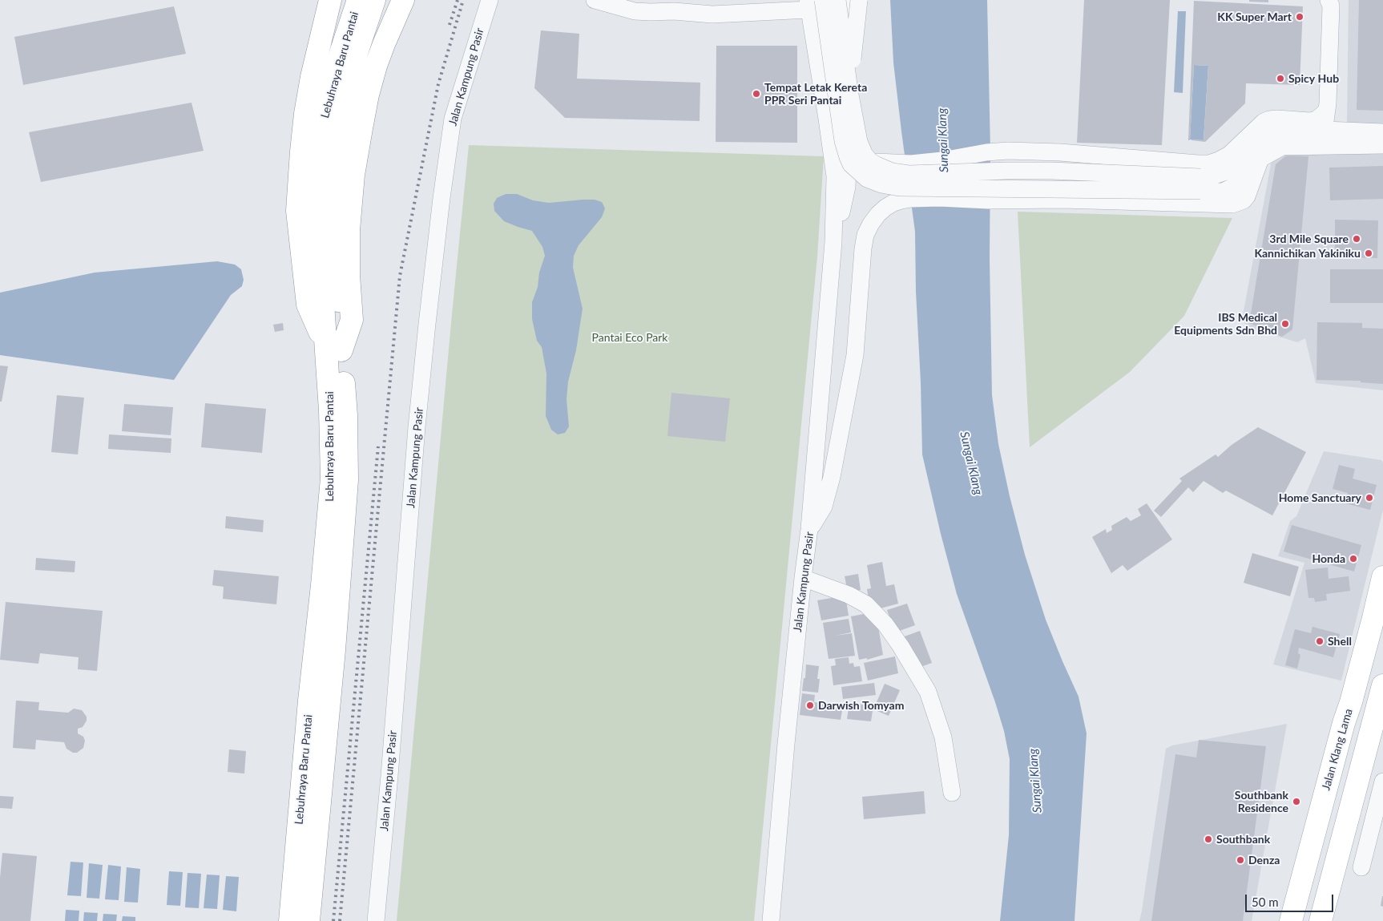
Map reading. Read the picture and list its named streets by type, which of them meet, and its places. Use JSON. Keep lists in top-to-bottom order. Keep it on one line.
{"streets":{"main road":["Lebuhraya Baru Pantai","Jalan Klang Lama"],"street":["Jalan Kampung Pasir"]},"water":["Sungai Klang"],"parks":["Pantai Eco Park"],"places":["KK Super Mart","Spicy Hub","Tempat Letak Kereta PPR Seri Pantai","3rd Mile Square","Kannichikan Yakiniku","IBS Medical Equipments Sdn Bhd","Home Sanctuary","Honda","Shell","Darwish Tomyam","Southbank Residence","Southbank","Denza"],"scale_bar":"50 m"}
